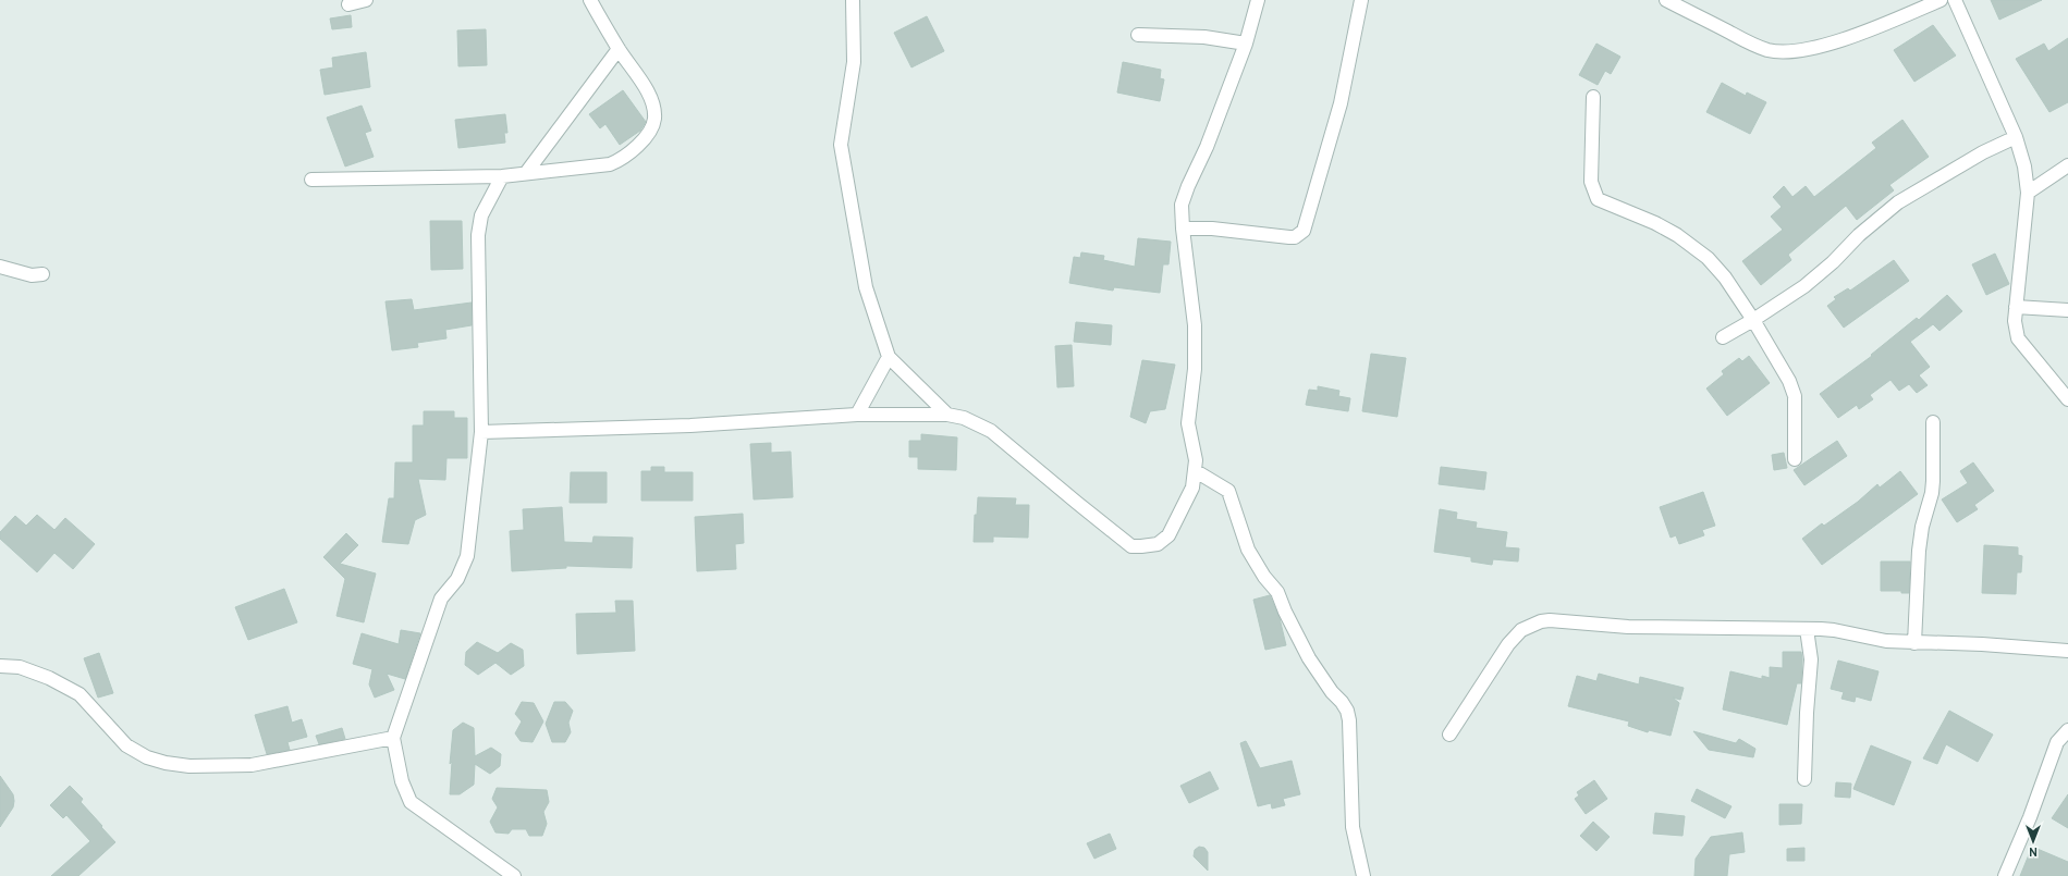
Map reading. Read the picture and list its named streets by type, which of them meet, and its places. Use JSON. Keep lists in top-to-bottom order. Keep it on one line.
{"north":"bottom"}
